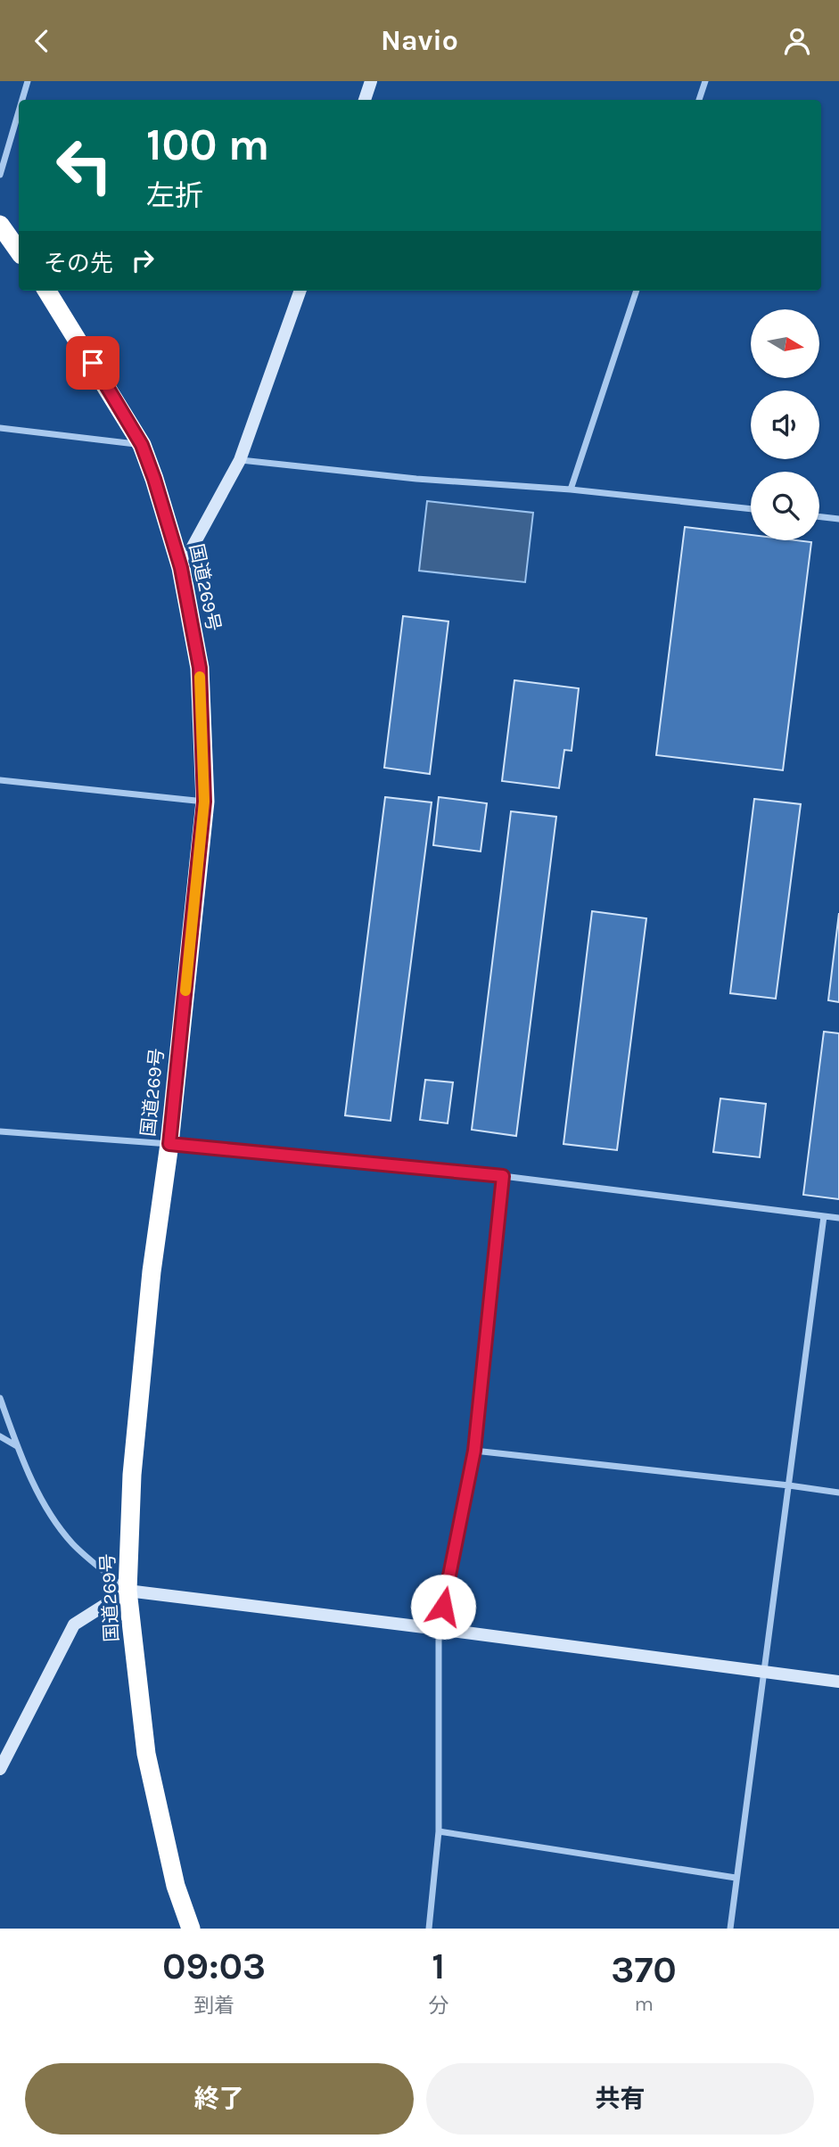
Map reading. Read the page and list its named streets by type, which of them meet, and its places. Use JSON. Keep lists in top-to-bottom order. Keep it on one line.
{"streets":{"highway":["国道269号"]},"north":"right","page":{"header":"Navio","turn":["100 m","左折"],"then":"その先","eta":["09:03","到着","1","分","370","m"],"buttons":["終了","共有"]}}
